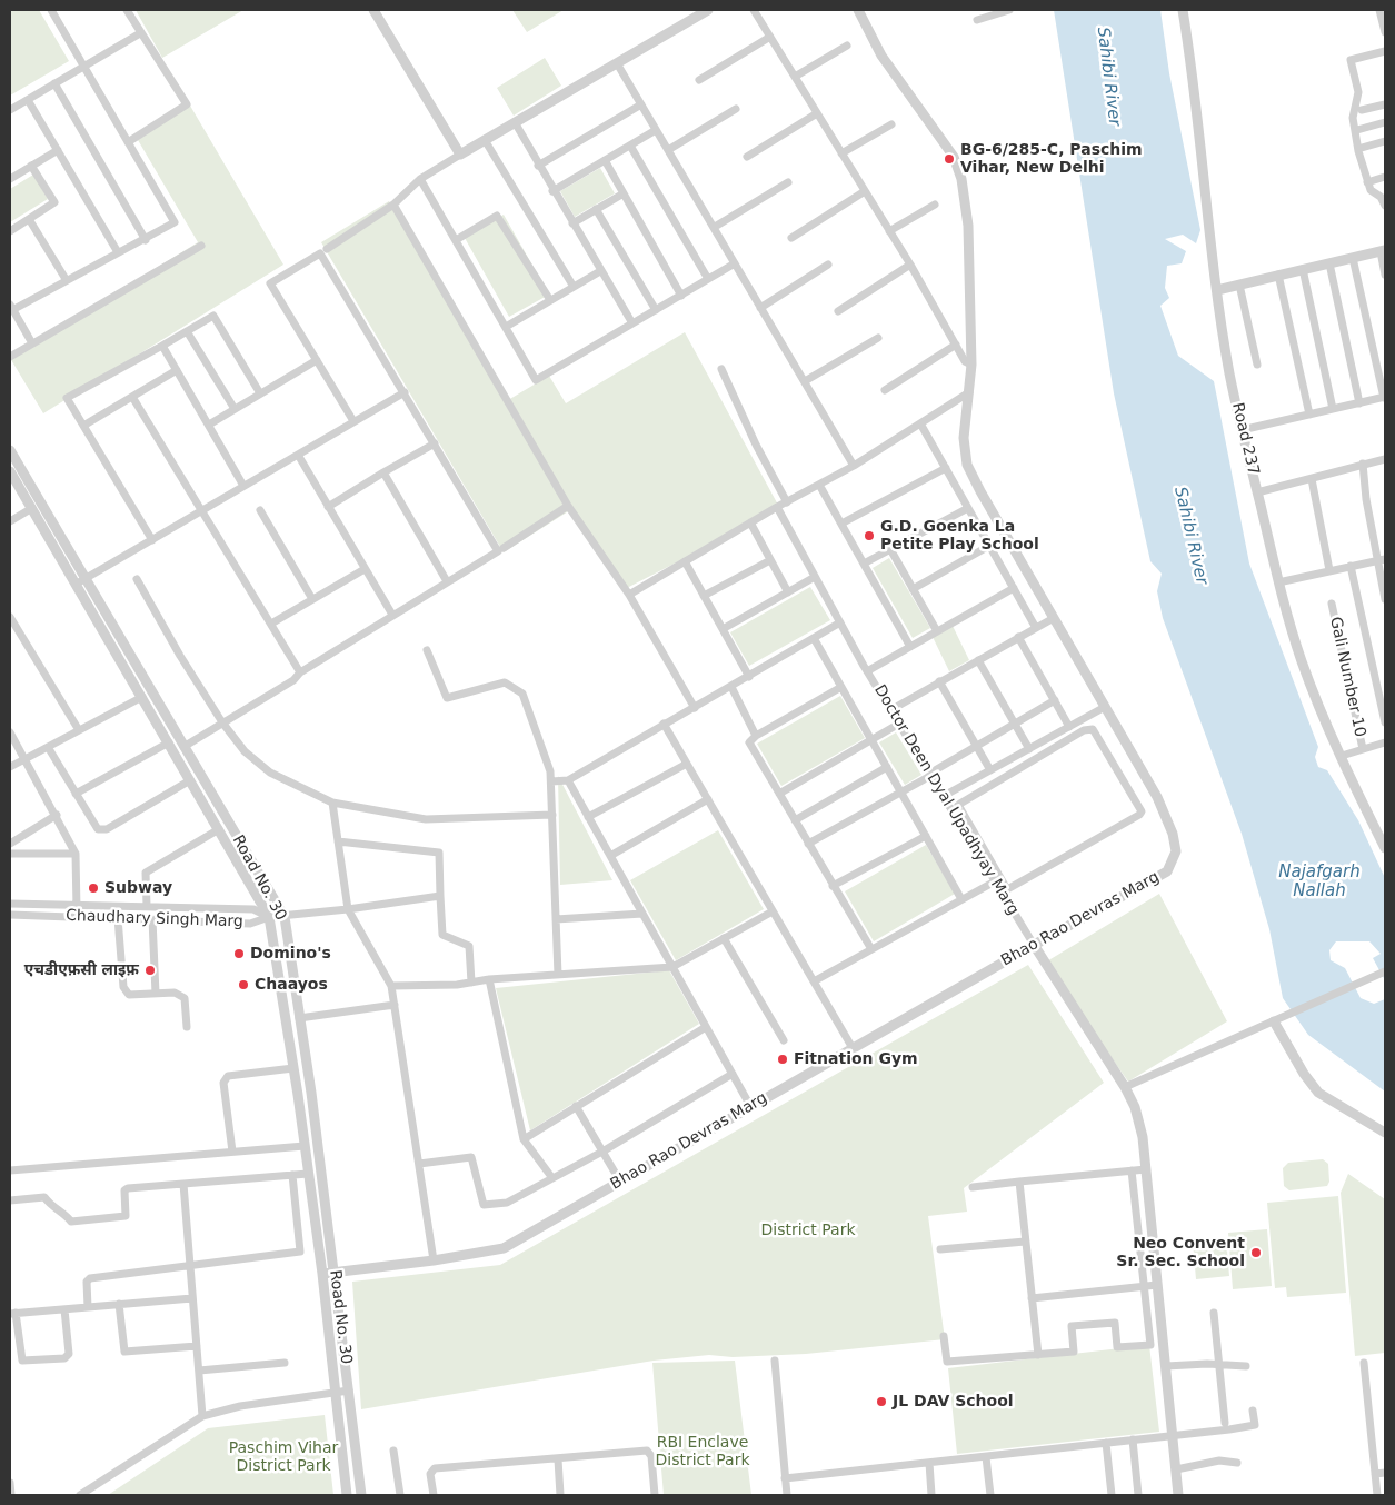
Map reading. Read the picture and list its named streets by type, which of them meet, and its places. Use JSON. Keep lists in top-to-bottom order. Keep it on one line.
{"streets":{"street":["Road 237","Gali Number 10","Doctor Deen Dyal Upadhyay Marg","Road No. 30","Chaudhary Singh Marg","Bhao Rao Devras Marg"]},"crossings":[["Doctor Deen Dyal Upadhyay Marg","Bhao Rao Devras Marg"],["Road No. 30","Chaudhary Singh Marg"],["Road No. 30","Bhao Rao Devras Marg"]],"water":["Sahibi River","Najafgarh Nallah"],"parks":["District Park","RBI Enclave District Park","Paschim Vihar District Park"],"places":["BG-6/285-C, Paschim Vihar, New Delhi","G.D. Goenka La Petite Play School","Subway","Domino's","एचडीएफ़सी लाइफ़","Chaayos","Fitnation Gym","Neo Convent Sr. Sec. School","JL DAV School"]}
